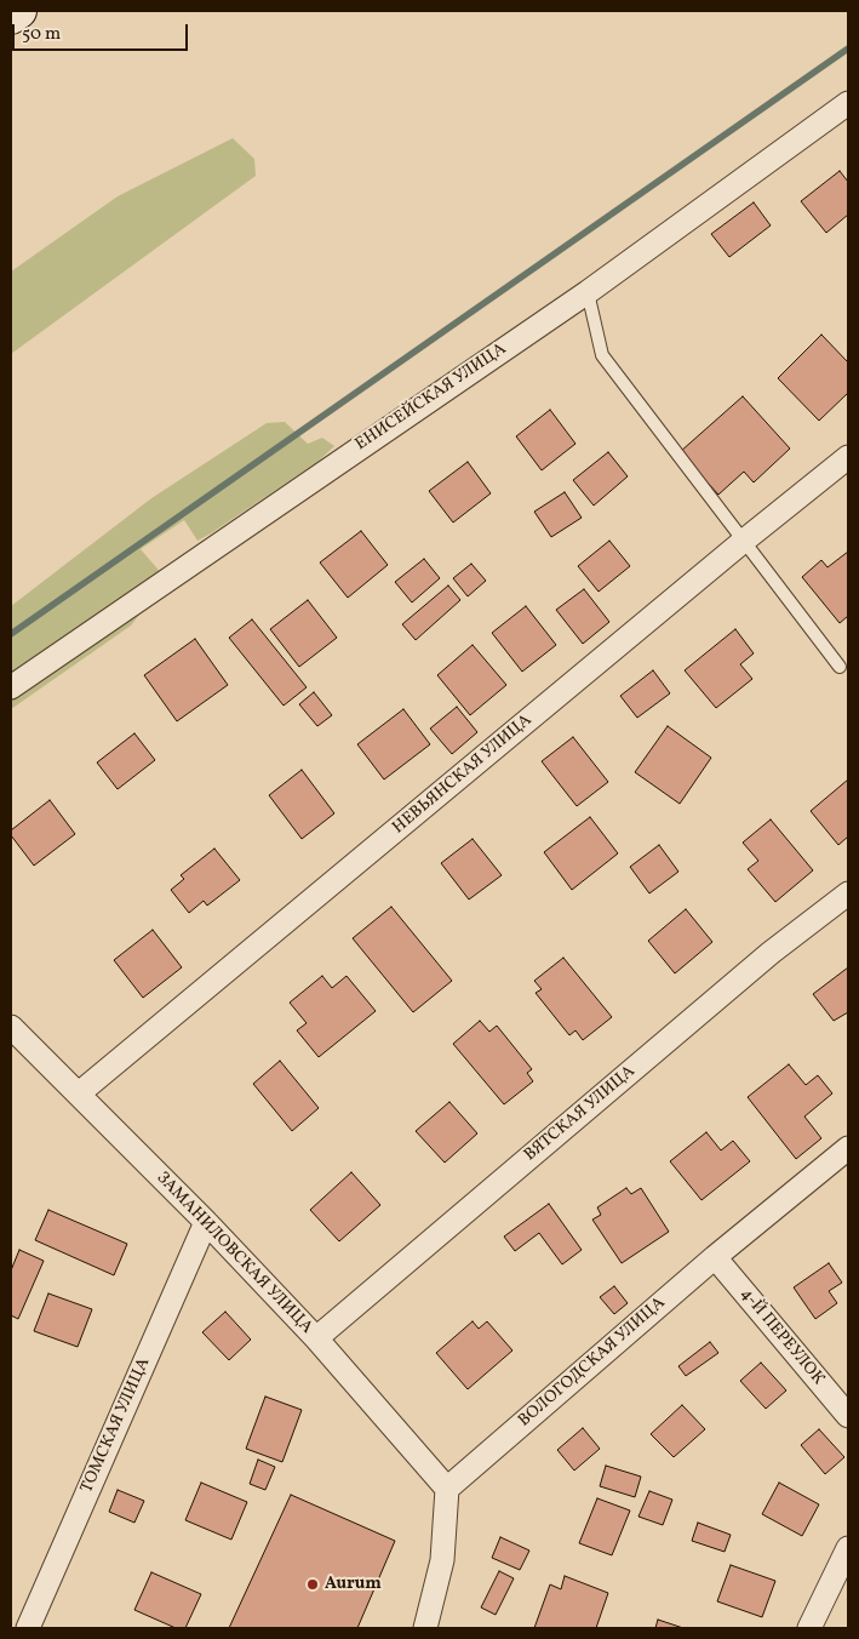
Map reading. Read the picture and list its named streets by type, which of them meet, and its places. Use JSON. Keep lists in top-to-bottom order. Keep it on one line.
{"streets":{"street":["ЕНИСЕЙСКАЯ УЛИЦА","НЕВЬЯНСКАЯ УЛИЦА","ВЯТСКАЯ УЛИЦА","ЗАМАНИЛОВСКАЯ УЛИЦА","4-Й ПЕРЕУЛОК","ВОЛОГОДСКАЯ УЛИЦА","ТОМСКАЯ УЛИЦА"]},"crossings":[["НЕВЬЯНСКАЯ УЛИЦА","ЗАМАНИЛОВСКАЯ УЛИЦА"],["ВЯТСКАЯ УЛИЦА","ЗАМАНИЛОВСКАЯ УЛИЦА"],["ЗАМАНИЛОВСКАЯ УЛИЦА","ВОЛОГОДСКАЯ УЛИЦА"],["ЗАМАНИЛОВСКАЯ УЛИЦА","ТОМСКАЯ УЛИЦА"],["4-Й ПЕРЕУЛОК","ВОЛОГОДСКАЯ УЛИЦА"]],"places":["Aurum"],"scale_bar":"50 m"}
